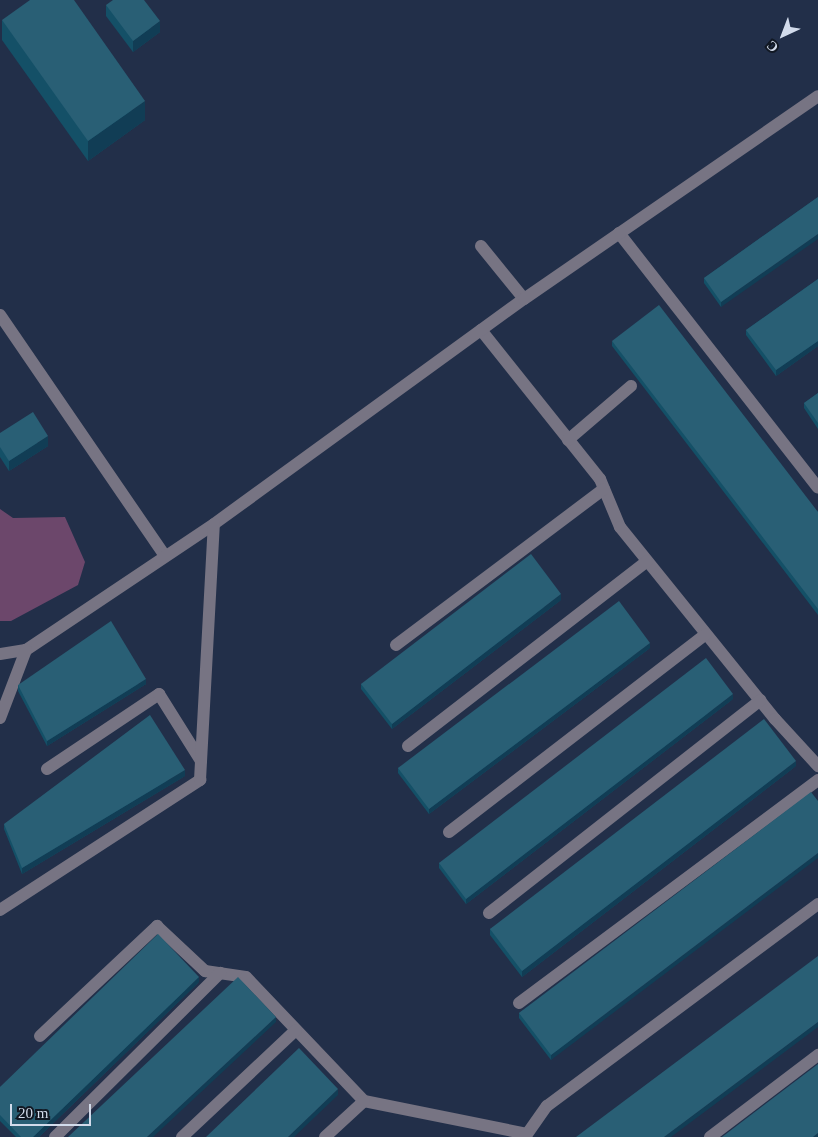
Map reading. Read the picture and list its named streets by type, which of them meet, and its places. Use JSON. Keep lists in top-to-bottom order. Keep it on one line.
{"scale_bar":"20 m","north":"bottom left"}
